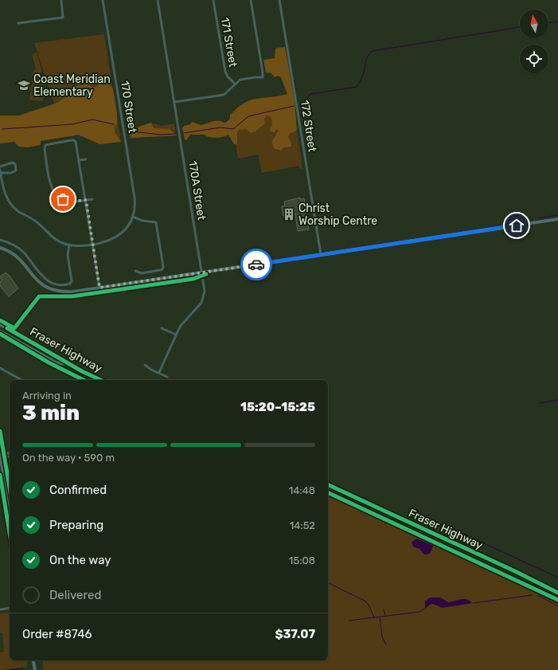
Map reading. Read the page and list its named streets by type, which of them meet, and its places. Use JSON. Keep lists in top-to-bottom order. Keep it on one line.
{"streets":{"main road":["Fraser Highway"],"street":["171 Street","170 Street","172 Street","170A Street"]},"places":{"school or university":["Coast Meridian Elementary"],"building":["Christ Worship Centre"]},"north":"top","page":{"heading":["3 min","Arriving in","15:20–15:25"],"panel":["Order #8746","$37.07"],"bar":"On the way · 590 m","list":[["Confirmed","14:48"],["Preparing","14:52"],["On the way","15:08"],"Delivered"]}}
